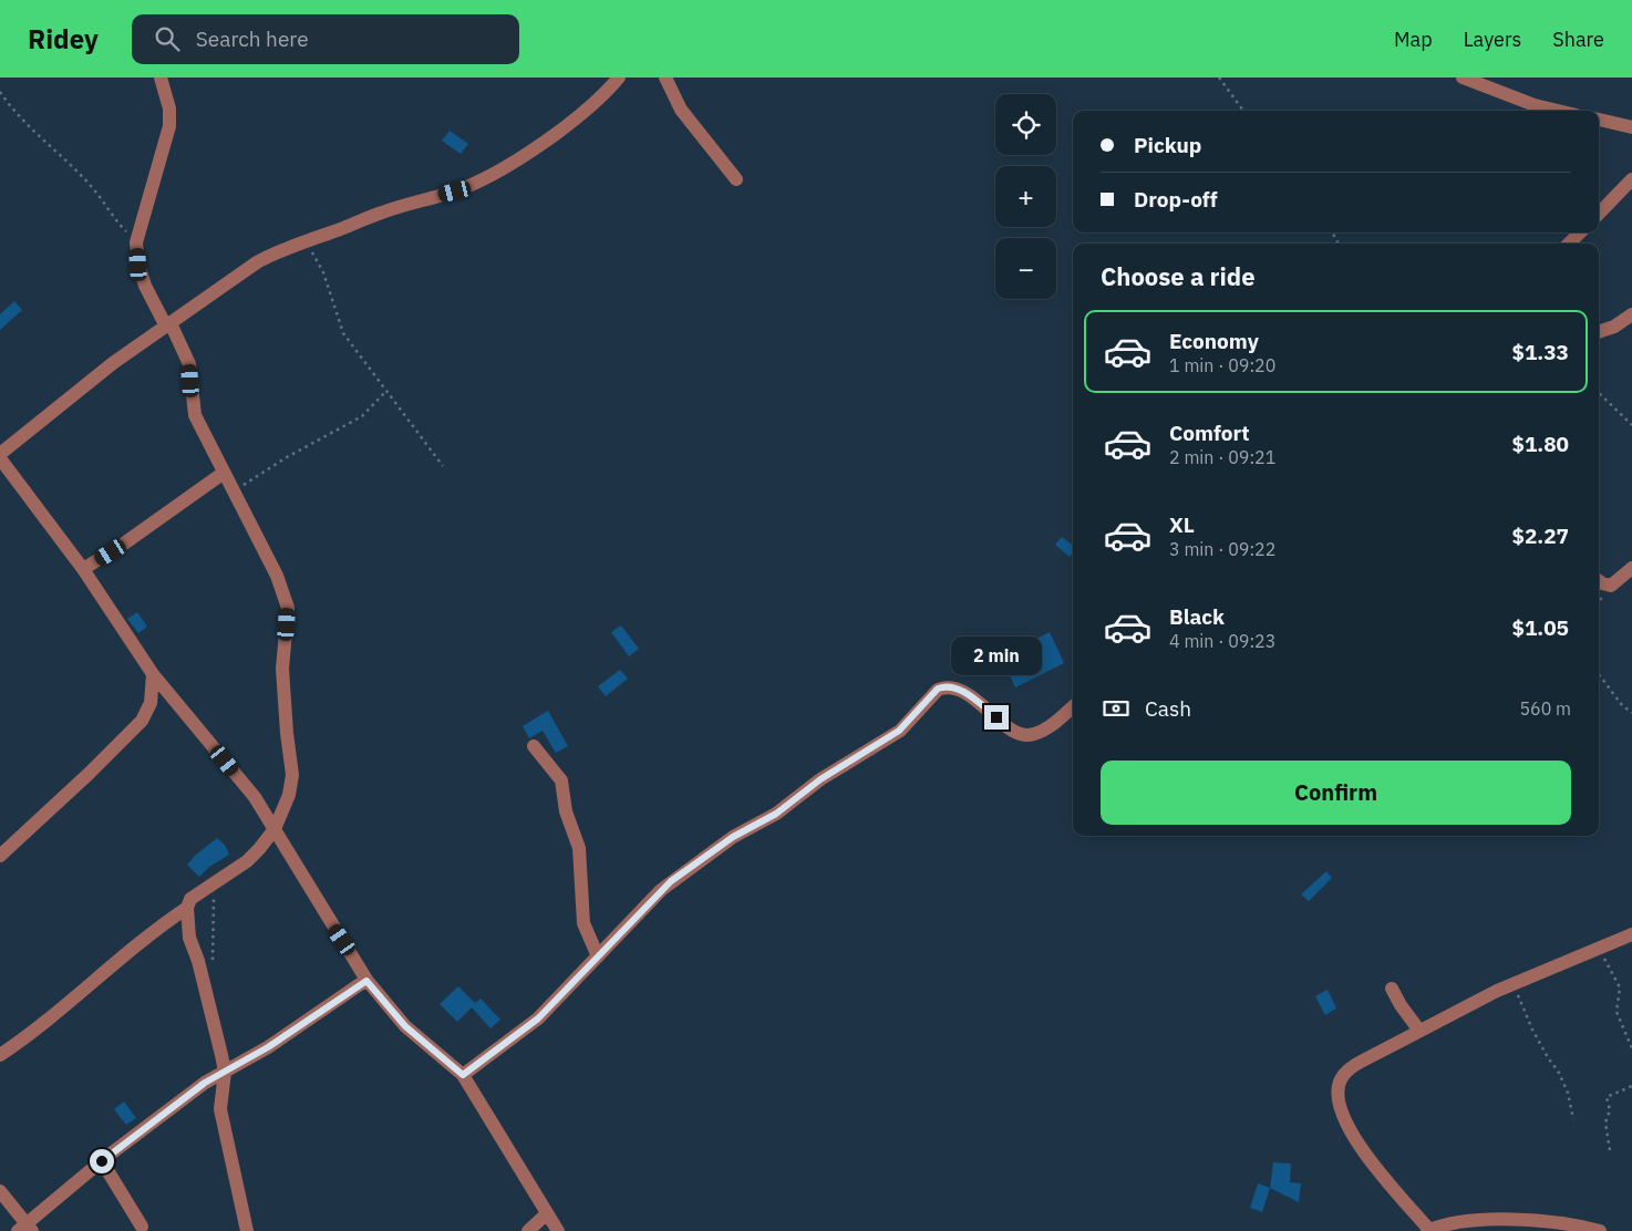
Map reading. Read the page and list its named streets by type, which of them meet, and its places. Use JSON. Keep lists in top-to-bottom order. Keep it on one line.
{"page":{"header":"Ridey","search":"Search here","nav":["Map","Layers","Share"],"map_buttons":["+","−"],"banner":["Pickup","Drop-off"],"heading":"Choose a ride","list":[{"name":"Economy","note":"1 min · 09:20","value":"$1.33"},{"name":"Comfort","note":"2 min · 09:21","value":"$1.80"},{"name":"XL","note":"3 min · 09:22","value":"$2.27"},{"name":"Black","note":"4 min · 09:23","value":"$1.05"}],"bubble":"2 min","pay":["Cash","560 m"],"buttons":"Confirm"}}
